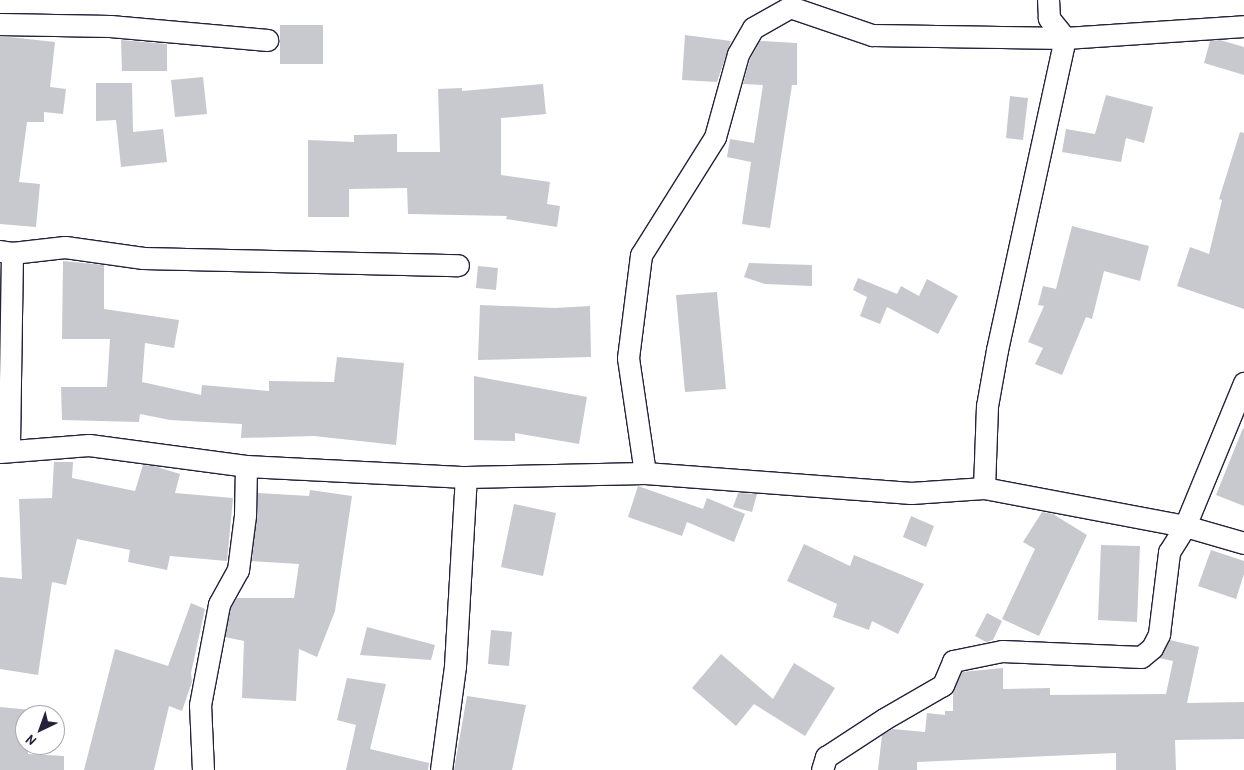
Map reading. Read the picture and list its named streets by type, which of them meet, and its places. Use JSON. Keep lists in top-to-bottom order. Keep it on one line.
{"north":"bottom left"}
